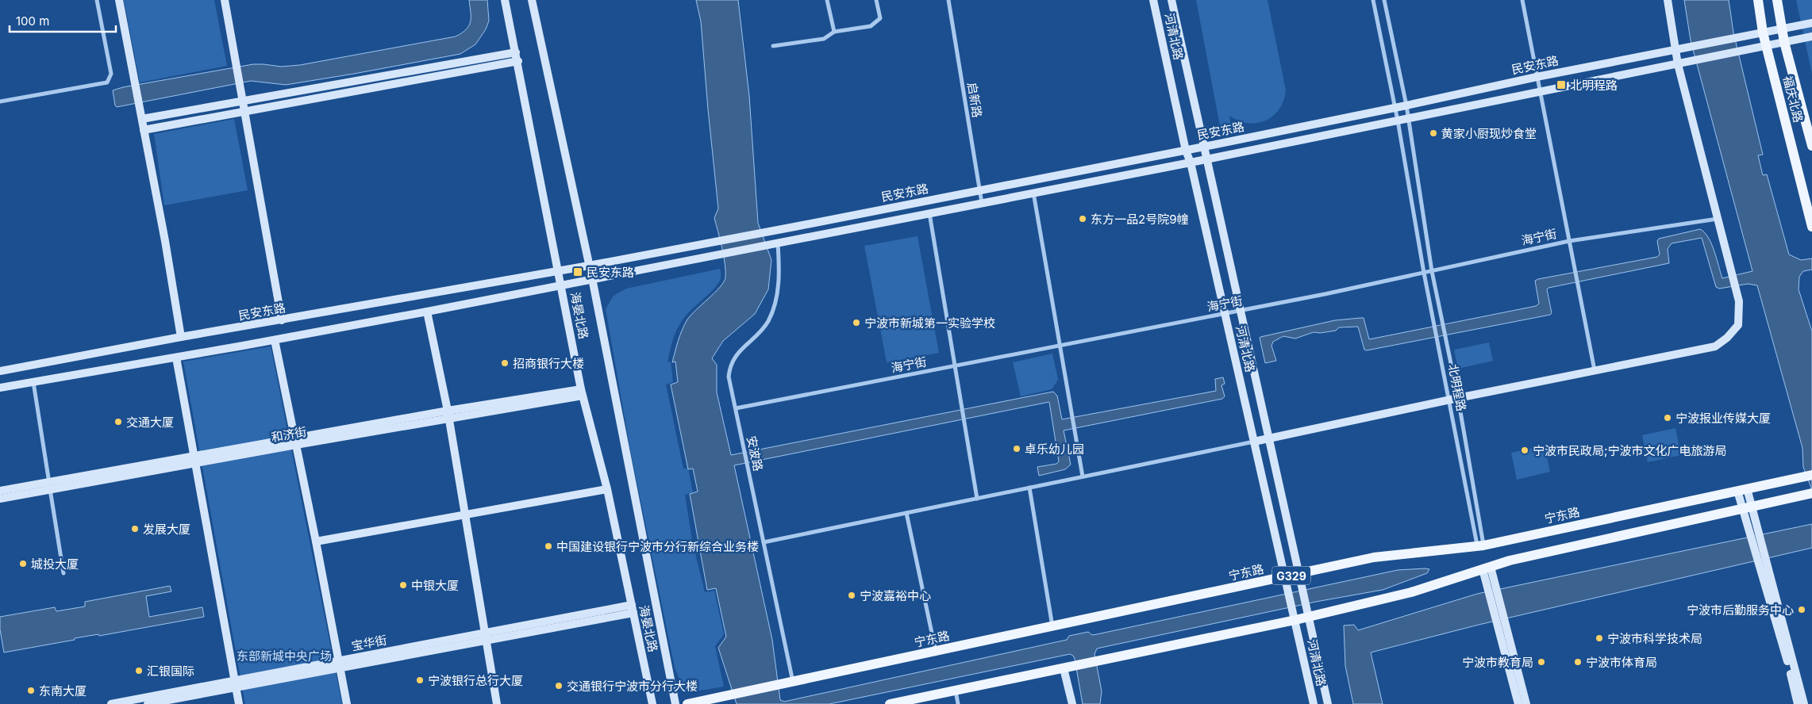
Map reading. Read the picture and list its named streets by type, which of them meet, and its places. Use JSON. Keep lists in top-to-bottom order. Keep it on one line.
{"streets":{"main road":["河清北路","民安东路","福庆北路","海晏北路","和济街","宁东路","G329","宝华街"],"street":["启新路","海宁街","北明程路","安波路"]},"crossings":[["河清北路","民安东路"],["河清北路","海宁街"],["河清北路","宁东路"],["民安东路","福庆北路"],["民安东路","启新路"],["民安东路","海晏北路"],["民安东路","北明程路"],["民安东路","安波路"],["海宁街","北明程路"],["海宁街","安波路"],["海晏北路","和济街"],["海晏北路","宝华街"],["北明程路","宁东路"],["安波路","宁东路"]],"parks":["东部新城中央广场"],"places":{"transit":["北明程路","民安东路"],"other":["黄家小厨现炒食堂","东方一品2号院9幢","宁波市新城第一实验学校","招商银行大楼","宁波报业传媒大厦","交通大厦","卓乐幼儿园","宁波市民政局;宁波市文化广电旅游局","发展大厦","中国建设银行宁波市分行新综合业务楼","城投大厦","中银大厦","宁波嘉裕中心","宁波市后勤服务中心","宁波市科学技术局","宁波市教育局","宁波市体育局","汇银国际","宁波银行总行大厦","交通银行宁波市分行大楼","东南大厦"]},"scale_bar":"100 m"}
